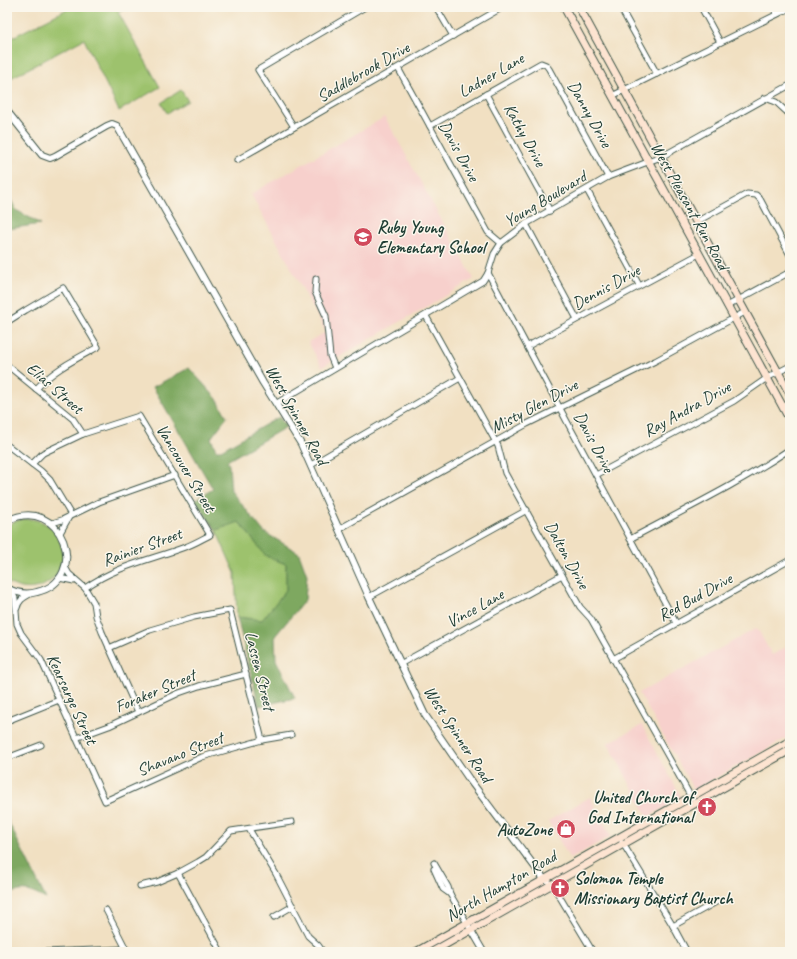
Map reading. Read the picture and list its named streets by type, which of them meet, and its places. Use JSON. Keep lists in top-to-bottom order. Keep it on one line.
{"streets":{"main road":["West Pleasant Run Road","North Hampton Road"],"street":["Saddlebrook Drive","Ladner Lane","Danny Drive","Kathy Drive","Davis Drive","Young Boulevard","Dennis Drive","Elias Street","Misty Glen Drive","Ray Andra Drive","West Spinner Road","Vancouver Street","Rainier Street","Dalton Drive","Red Bud Drive","Vince Lane","Lassen Street","Foraker Street","Kearsarge Street","Shavano Street"]},"crossings":[["Saddlebrook Drive","Davis Drive"],["Ladner Lane","Danny Drive"],["Ladner Lane","Kathy Drive"],["Ladner Lane","Davis Drive"],["Danny Drive","Young Boulevard"],["Kathy Drive","Young Boulevard"],["Davis Drive","Young Boulevard"],["Davis Drive","Dennis Drive"],["Davis Drive","Misty Glen Drive"],["Davis Drive","Ray Andra Drive"],["Davis Drive","Red Bud Drive"],["Young Boulevard","West Pleasant Run Road"],["Young Boulevard","West Spinner Road"],["Young Boulevard","Dalton Drive"],["West Pleasant Run Road","Dennis Drive"],["West Pleasant Run Road","Misty Glen Drive"],["West Pleasant Run Road","Ray Andra Drive"],["Elias Street","Vancouver Street"],["Misty Glen Drive","West Spinner Road"],["Misty Glen Drive","Dalton Drive"],["West Spinner Road","Vince Lane"],["West Spinner Road","North Hampton Road"],["Vancouver Street","Rainier Street"],["Dalton Drive","Red Bud Drive"],["Dalton Drive","Vince Lane"],["Dalton Drive","North Hampton Road"],["Lassen Street","Foraker Street"],["Lassen Street","Shavano Street"],["Foraker Street","Kearsarge Street"],["Kearsarge Street","Shavano Street"]],"places":{"school or university":["Ruby Young Elementary School"],"church":["United Church of God International","Solomon Temple Missionary Baptist Church"],"shop":["AutoZone"]}}
